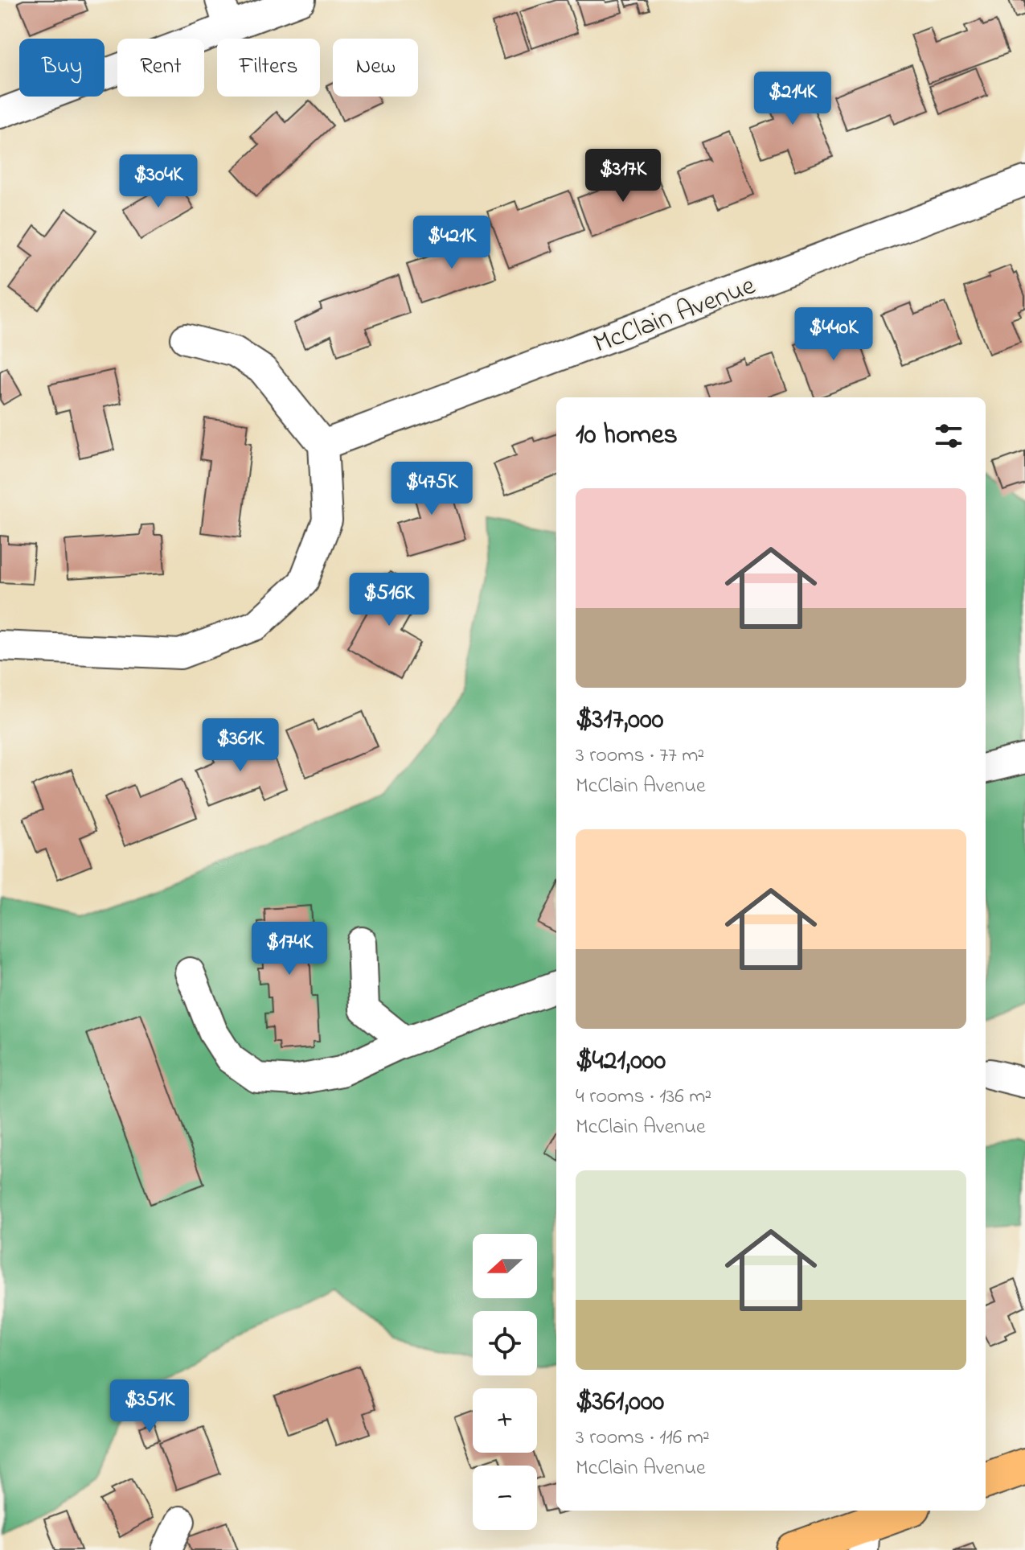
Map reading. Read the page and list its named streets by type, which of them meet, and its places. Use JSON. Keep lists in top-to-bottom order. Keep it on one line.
{"streets":{"street":["McClain Avenue"]},"north":"left","page":{"chip":["Buy","Rent","Filters","New"],"price":["$214K","$317K","$304K","$421K","$440K","$475K","$516K","$361K","$174K","$351K"],"heading":"10 homes","list":[{"name":"$317,000","note":"3 rooms · 77 m² · McClain Avenue"},{"name":"$421,000","note":"4 rooms · 136 m² · McClain Avenue"},{"name":"$361,000","note":"3 rooms · 116 m² · McClain Avenue"}],"map_buttons":["+","−"]}}
